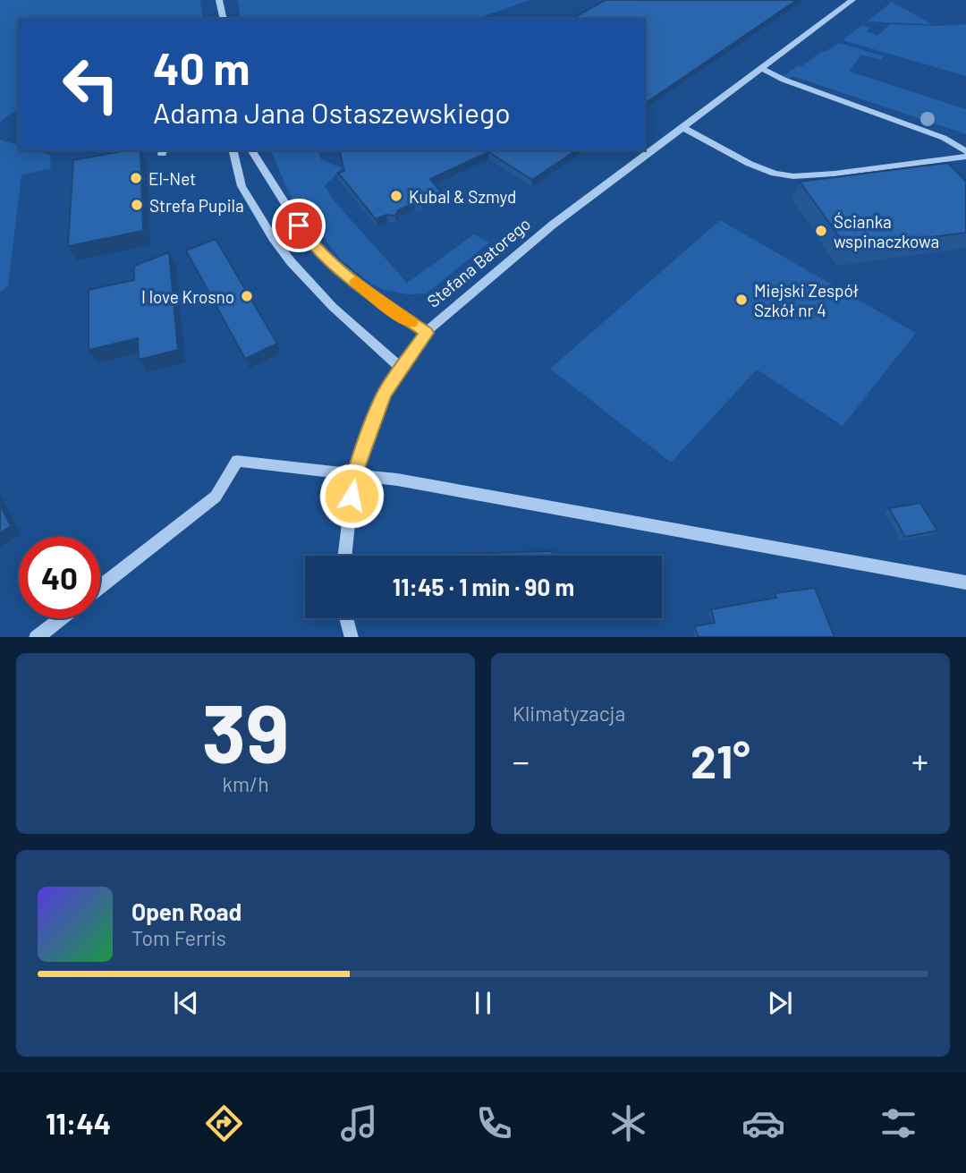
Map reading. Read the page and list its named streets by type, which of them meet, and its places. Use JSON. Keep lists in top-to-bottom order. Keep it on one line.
{"streets":{"street":["Stefana Batorego"]},"places":["El-Net","Kubal & Szmyd","Strefa Pupila","Ścianka wspinaczkowa","I love Krosno","Miejski Zespół Szkół nr 4"],"page":{"turn":["40 m","Adama Jana Ostaszewskiego"],"limit":"40","trip":"11:45 · 1 min · 90 m","tile":[["39","km/h"],"Klimatyzacja"],"heat":["−","21°","+"],"song":["Open Road","Tom Ferris"],"tabs":"11:44"}}
